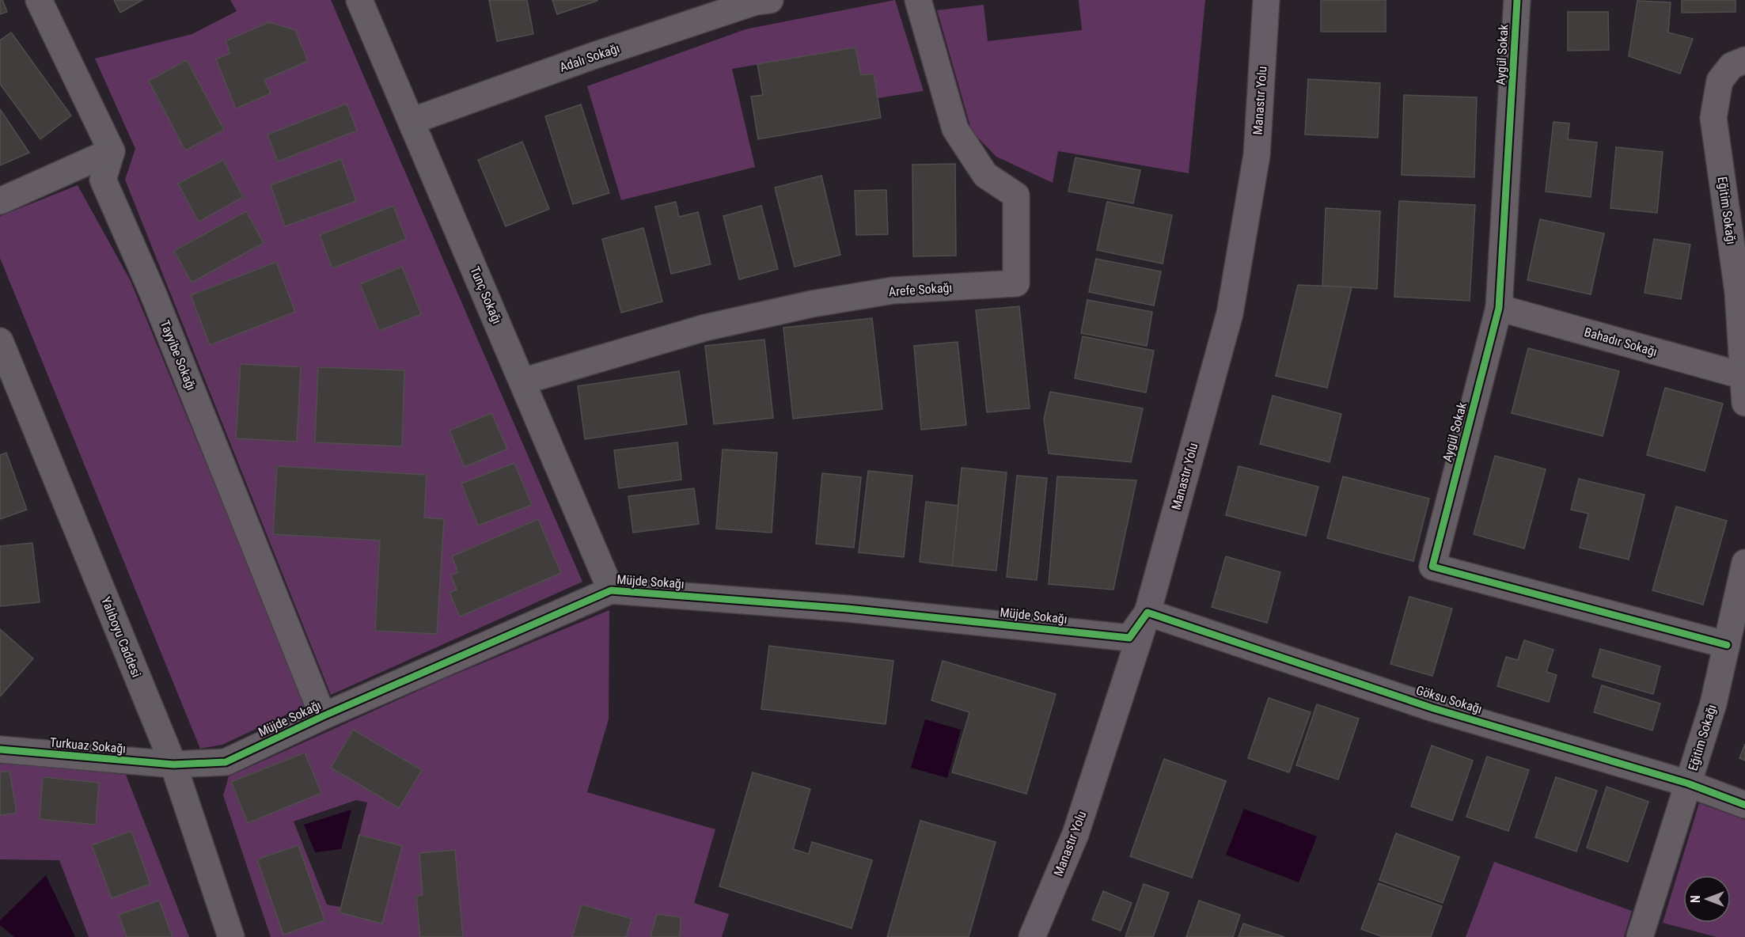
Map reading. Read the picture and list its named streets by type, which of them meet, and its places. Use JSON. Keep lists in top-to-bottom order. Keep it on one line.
{"streets":{"main road":["Manastır Yolu"],"street":["Aygül Sokak","Adalı Sokağı","Eğitim Sokağı","Arefe Sokağı","Tunç Sokağı","Bahadır Sokağı","Tayyibe Sokağı","Müjde Sokağı","Yalıboyu Caddesi","Göksu Sokağı","Turkuaz Sokağı"]},"crossings":[["Aygül Sokak","Eğitim Sokağı"],["Aygül Sokak","Bahadır Sokağı"],["Adalı Sokağı","Tunç Sokağı"],["Manastır Yolu","Müjde Sokağı"],["Manastır Yolu","Göksu Sokağı"],["Eğitim Sokağı","Bahadır Sokağı"],["Eğitim Sokağı","Göksu Sokağı"],["Arefe Sokağı","Tunç Sokağı"],["Tunç Sokağı","Müjde Sokağı"],["Tayyibe Sokağı","Müjde Sokağı"],["Müjde Sokağı","Yalıboyu Caddesi"],["Müjde Sokağı","Göksu Sokağı"],["Müjde Sokağı","Turkuaz Sokağı"],["Yalıboyu Caddesi","Turkuaz Sokağı"]],"north":"left"}
